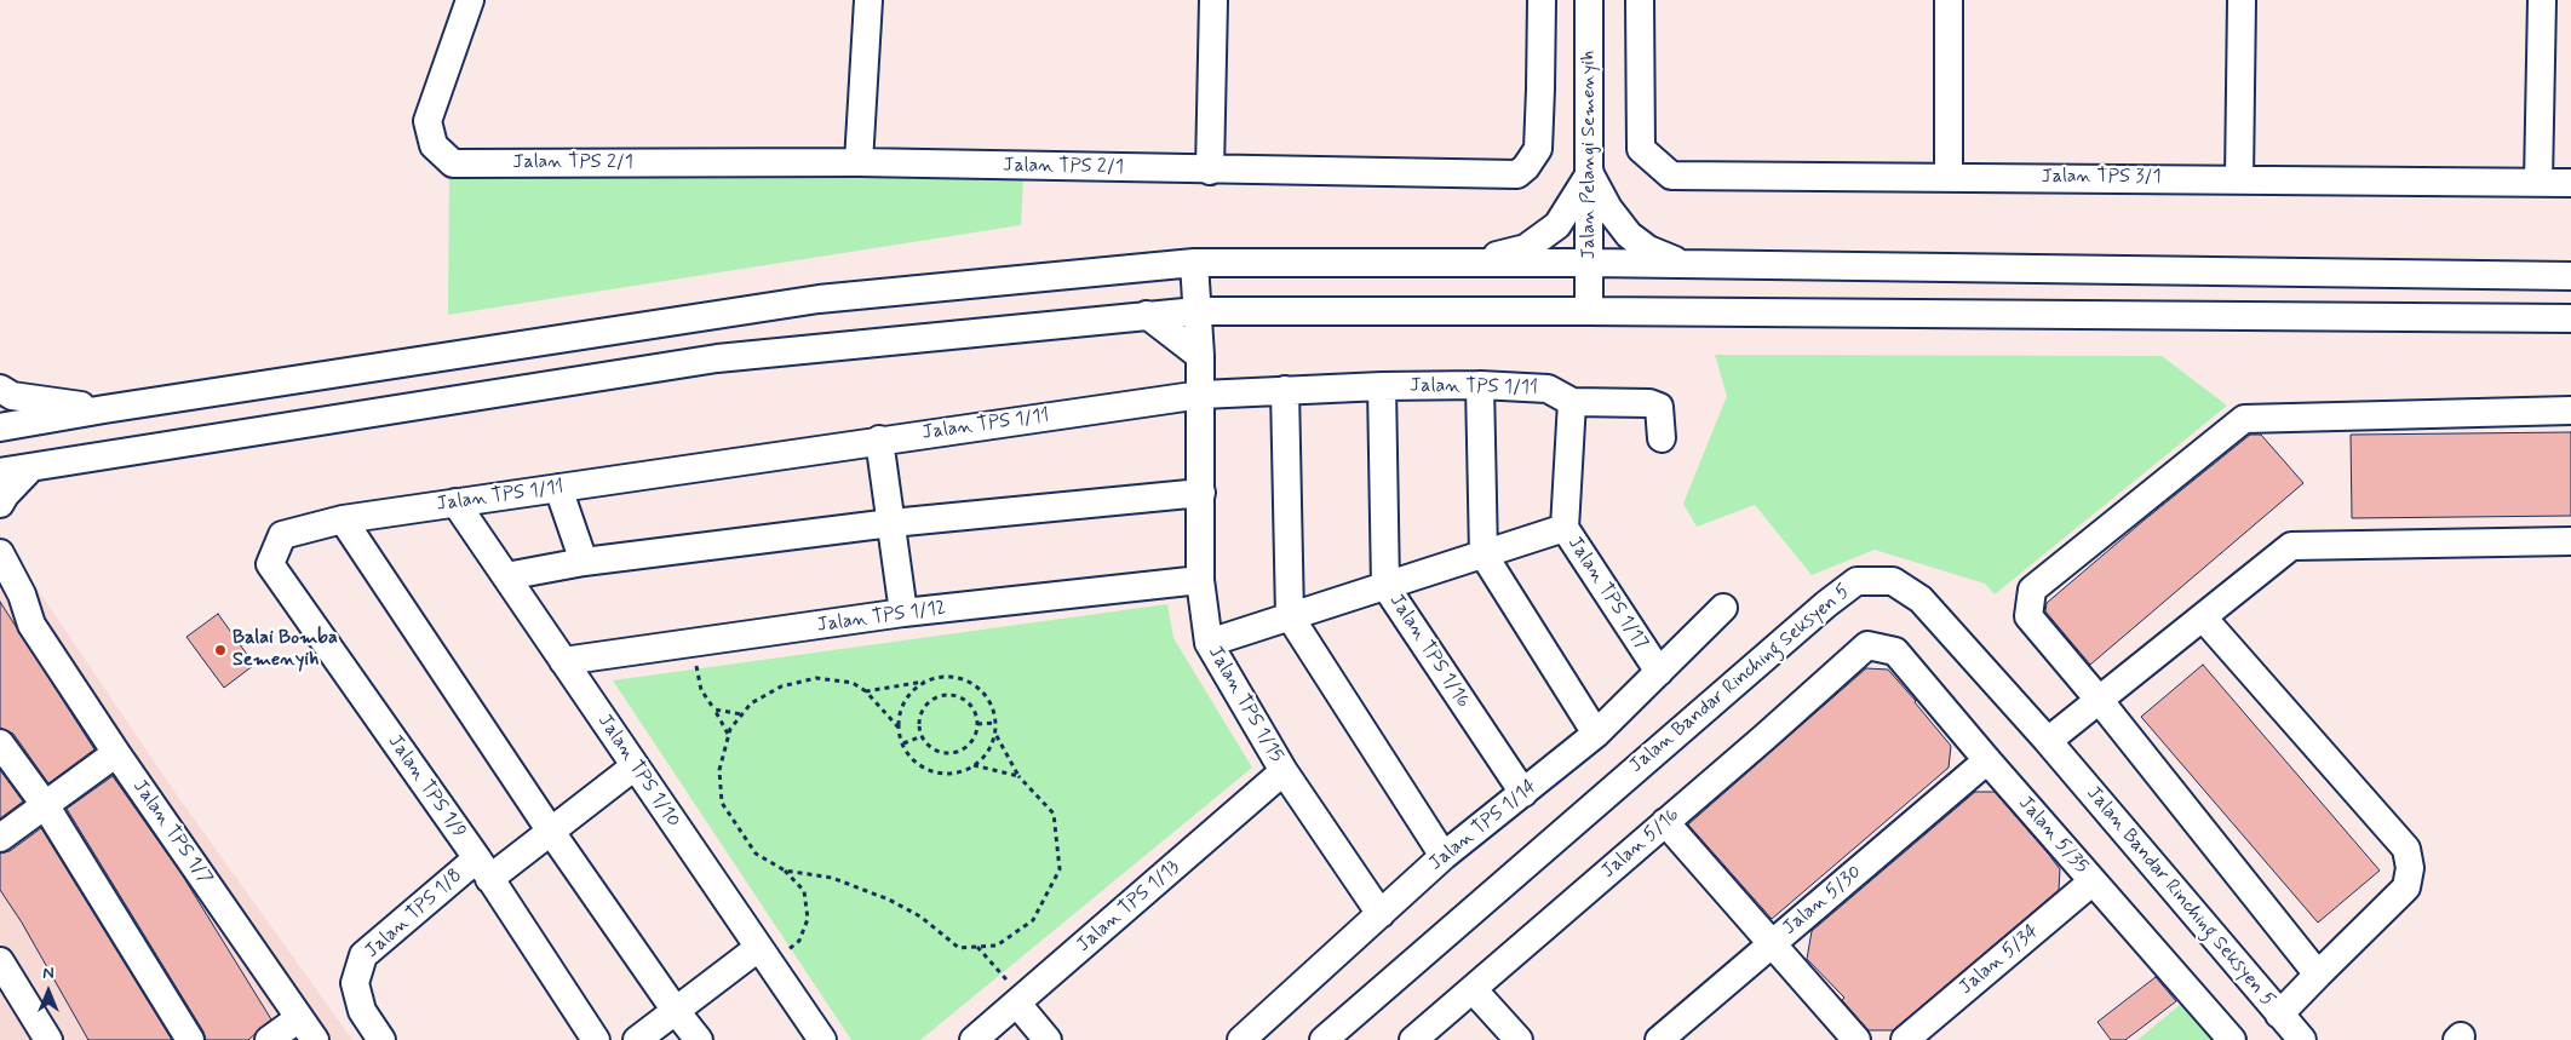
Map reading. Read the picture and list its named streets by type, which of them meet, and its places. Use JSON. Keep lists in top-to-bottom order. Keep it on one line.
{"streets":{"street":["Jalan Pelangi Semenyih","Jalan TPS 2/1","Jalan TPS 3/1","Jalan TPS 1/11","Jalan TPS 1/17","Jalan TPS 1/12","Jalan TPS 1/16","Jalan Bandar Rinching Seksyen 5","Jalan TPS 1/15","Jalan TPS 1/10","Jalan TPS 1/9","Jalan TPS 1/14","Jalan TPS 1/7","Jalan 5/35","Jalan 5/16","Jalan 5/30","Jalan TPS 1/13","Jalan TPS 1/8","Jalan 5/34"]},"crossings":[["Jalan TPS 1/11","Jalan TPS 1/17"],["Jalan TPS 1/11","Jalan TPS 1/16"],["Jalan TPS 1/11","Jalan TPS 1/15"],["Jalan TPS 1/11","Jalan TPS 1/10"],["Jalan TPS 1/11","Jalan TPS 1/9"],["Jalan TPS 1/17","Jalan TPS 1/14"],["Jalan TPS 1/12","Jalan TPS 1/15"],["Jalan TPS 1/12","Jalan TPS 1/10"],["Jalan TPS 1/16","Jalan TPS 1/14"],["Jalan TPS 1/15","Jalan TPS 1/14"],["Jalan TPS 1/15","Jalan TPS 1/13"],["Jalan TPS 1/10","Jalan TPS 1/8"],["Jalan TPS 1/9","Jalan TPS 1/8"],["Jalan 5/35","Jalan 5/16"],["Jalan 5/35","Jalan 5/30"],["Jalan 5/35","Jalan 5/34"]],"places":["Balai Bomba Semenyih"],"north":"top"}
